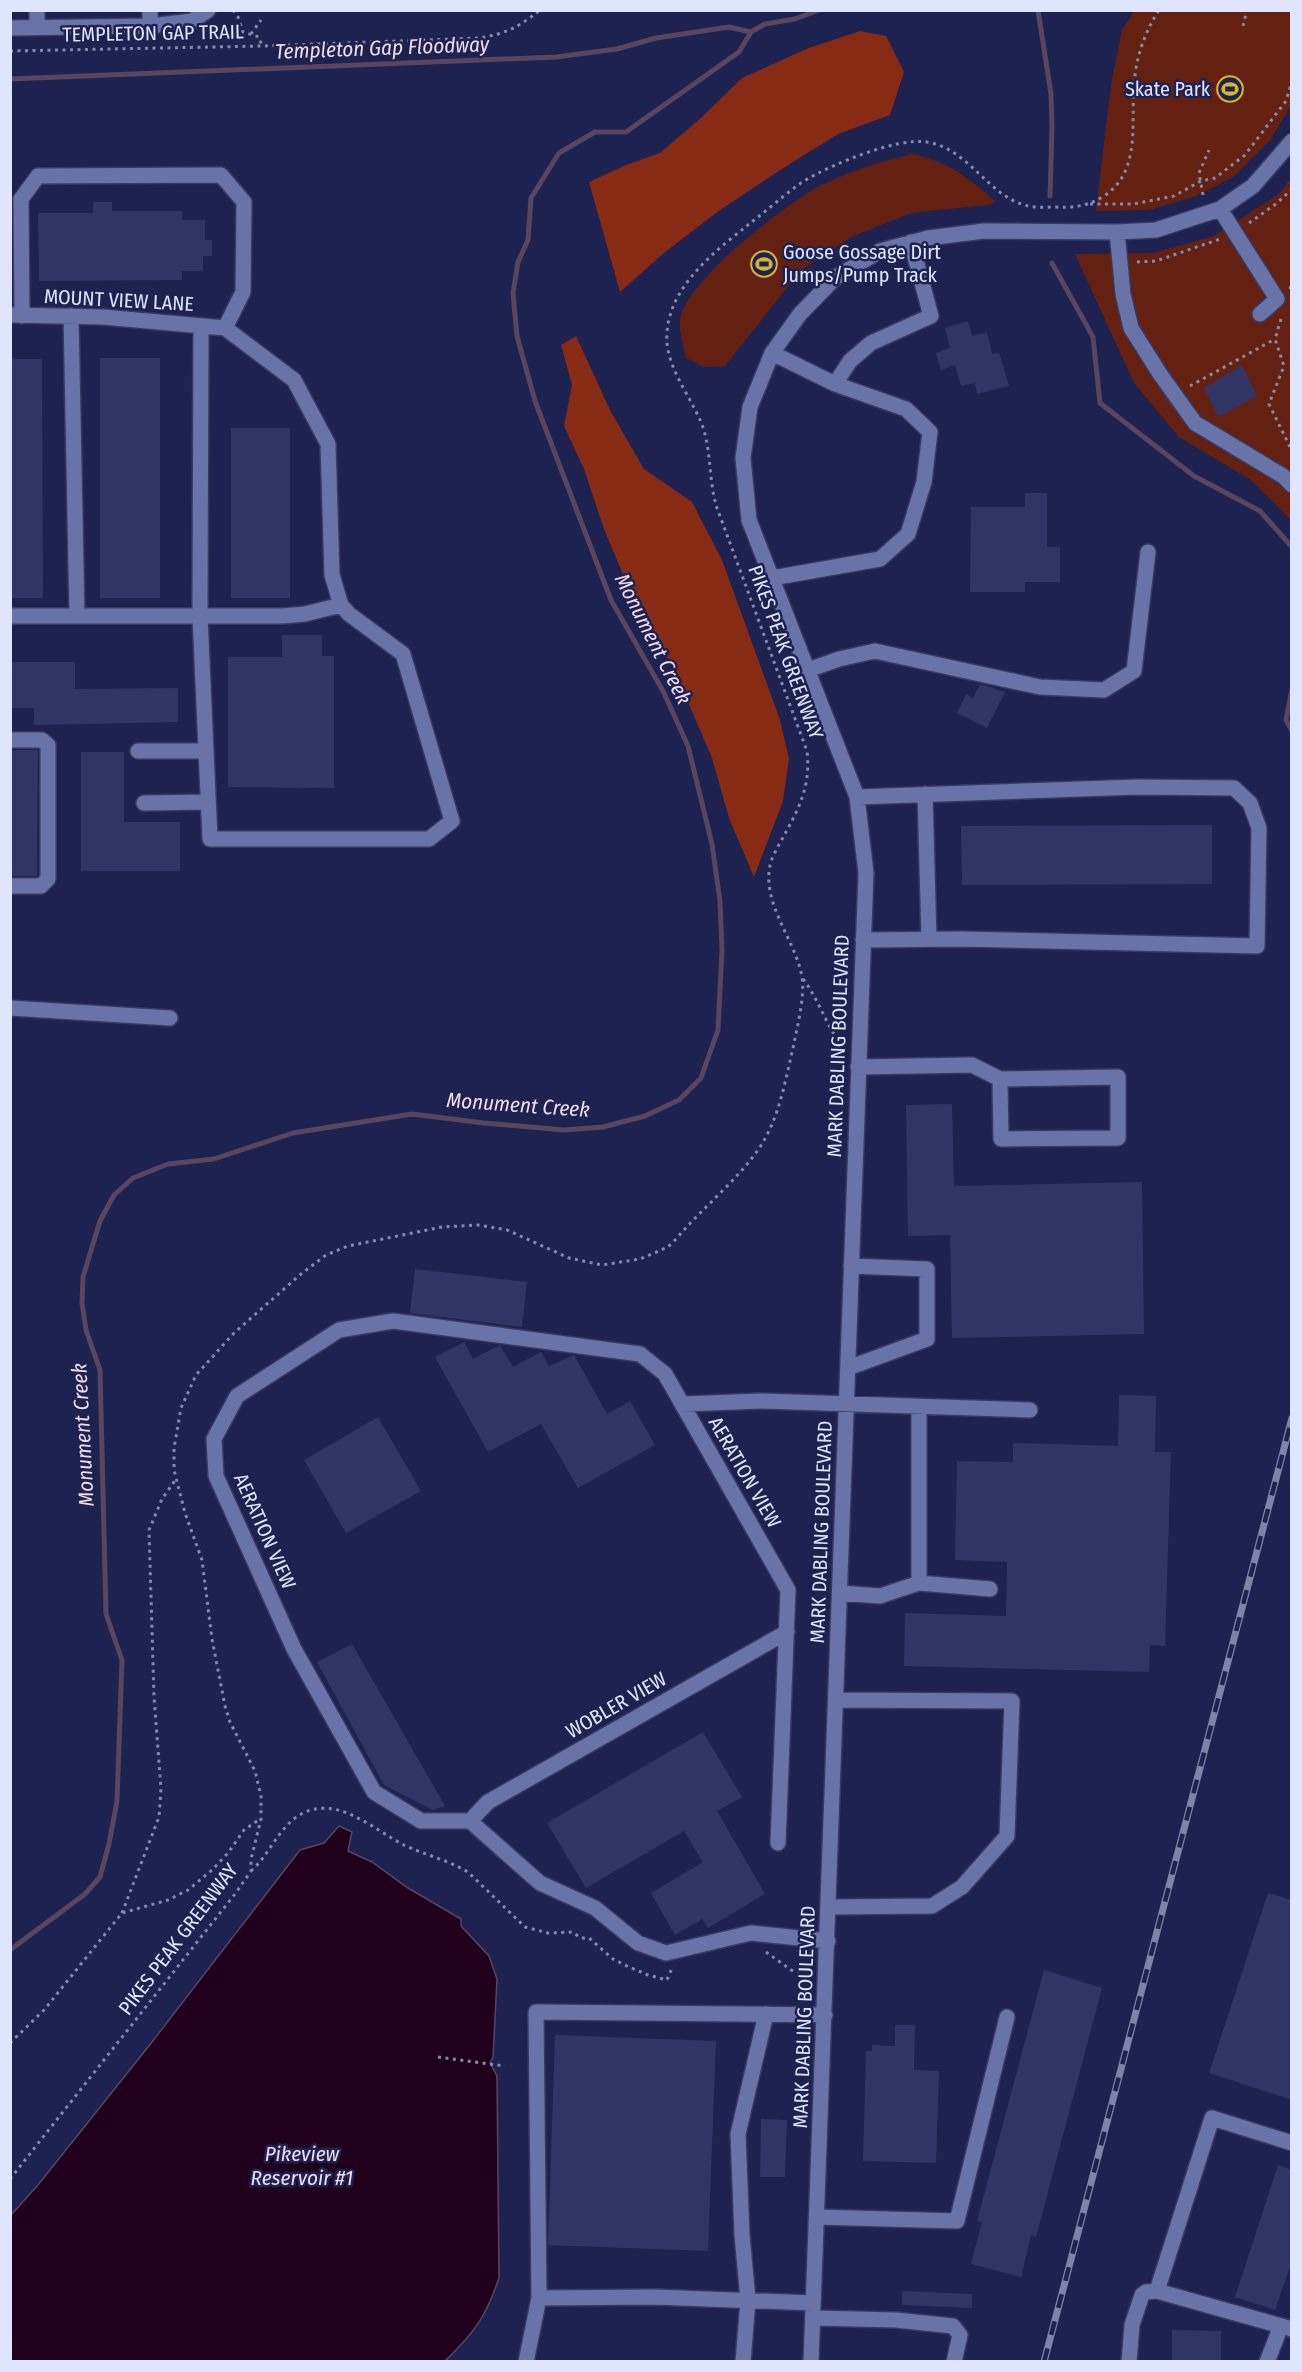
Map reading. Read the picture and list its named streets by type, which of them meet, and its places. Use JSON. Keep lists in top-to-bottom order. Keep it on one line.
{"streets":{"street":["MOUNT VIEW LANE","MARK DABLING BOULEVARD","AERATION VIEW","WOBLER VIEW"],"path":["TEMPLETON GAP TRAIL","PIKES PEAK GREENWAY"]},"crossings":[["AERATION VIEW","WOBLER VIEW"]],"water":["Templeton Gap Floodway","Monument Creek","Pikeview Reservoir #1"],"places":{"sports":["Skate Park","Goose Gossage Dirt Jumps/Pump Track"]}}
